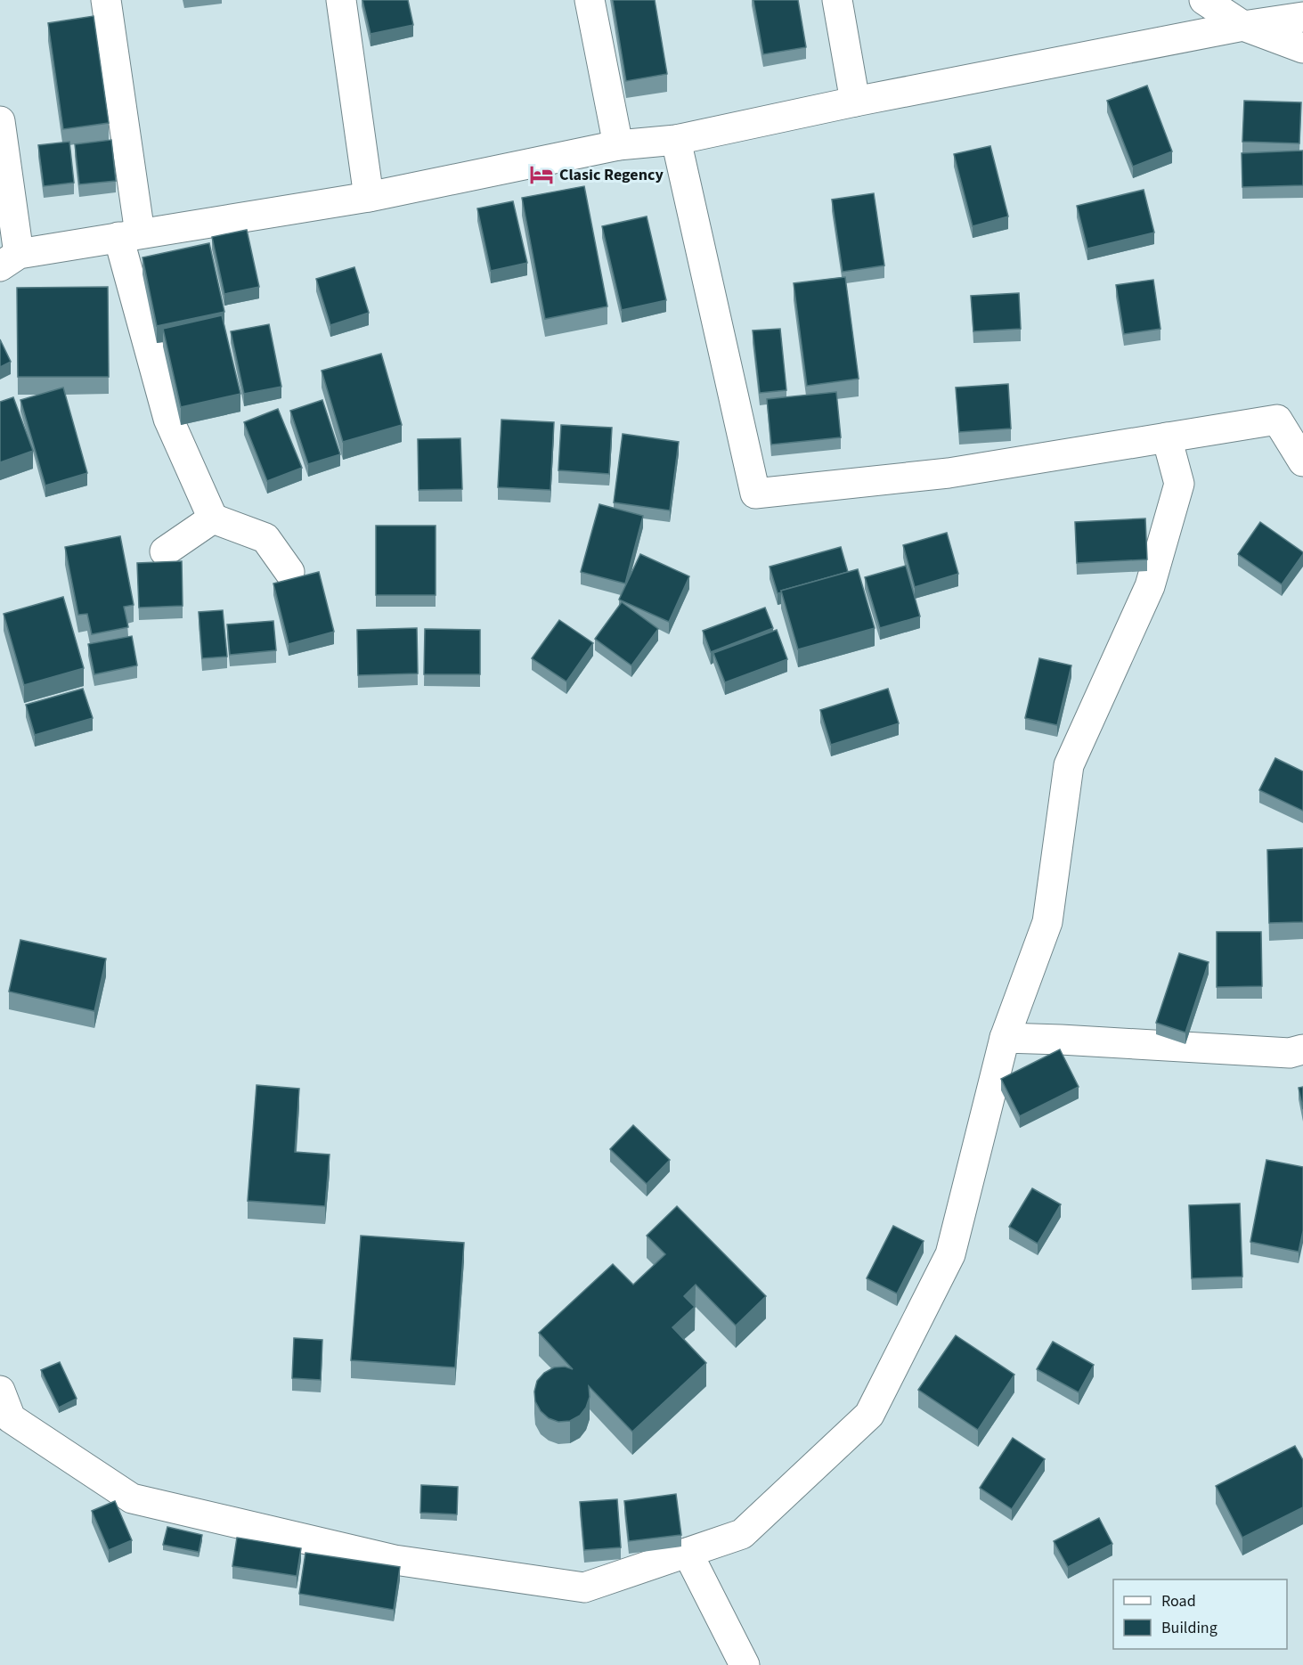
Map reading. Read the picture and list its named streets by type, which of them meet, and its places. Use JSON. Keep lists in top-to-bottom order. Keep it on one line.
{"places":{"hotel":["Clasic Regency"]},"legend":["Road","Building"]}
